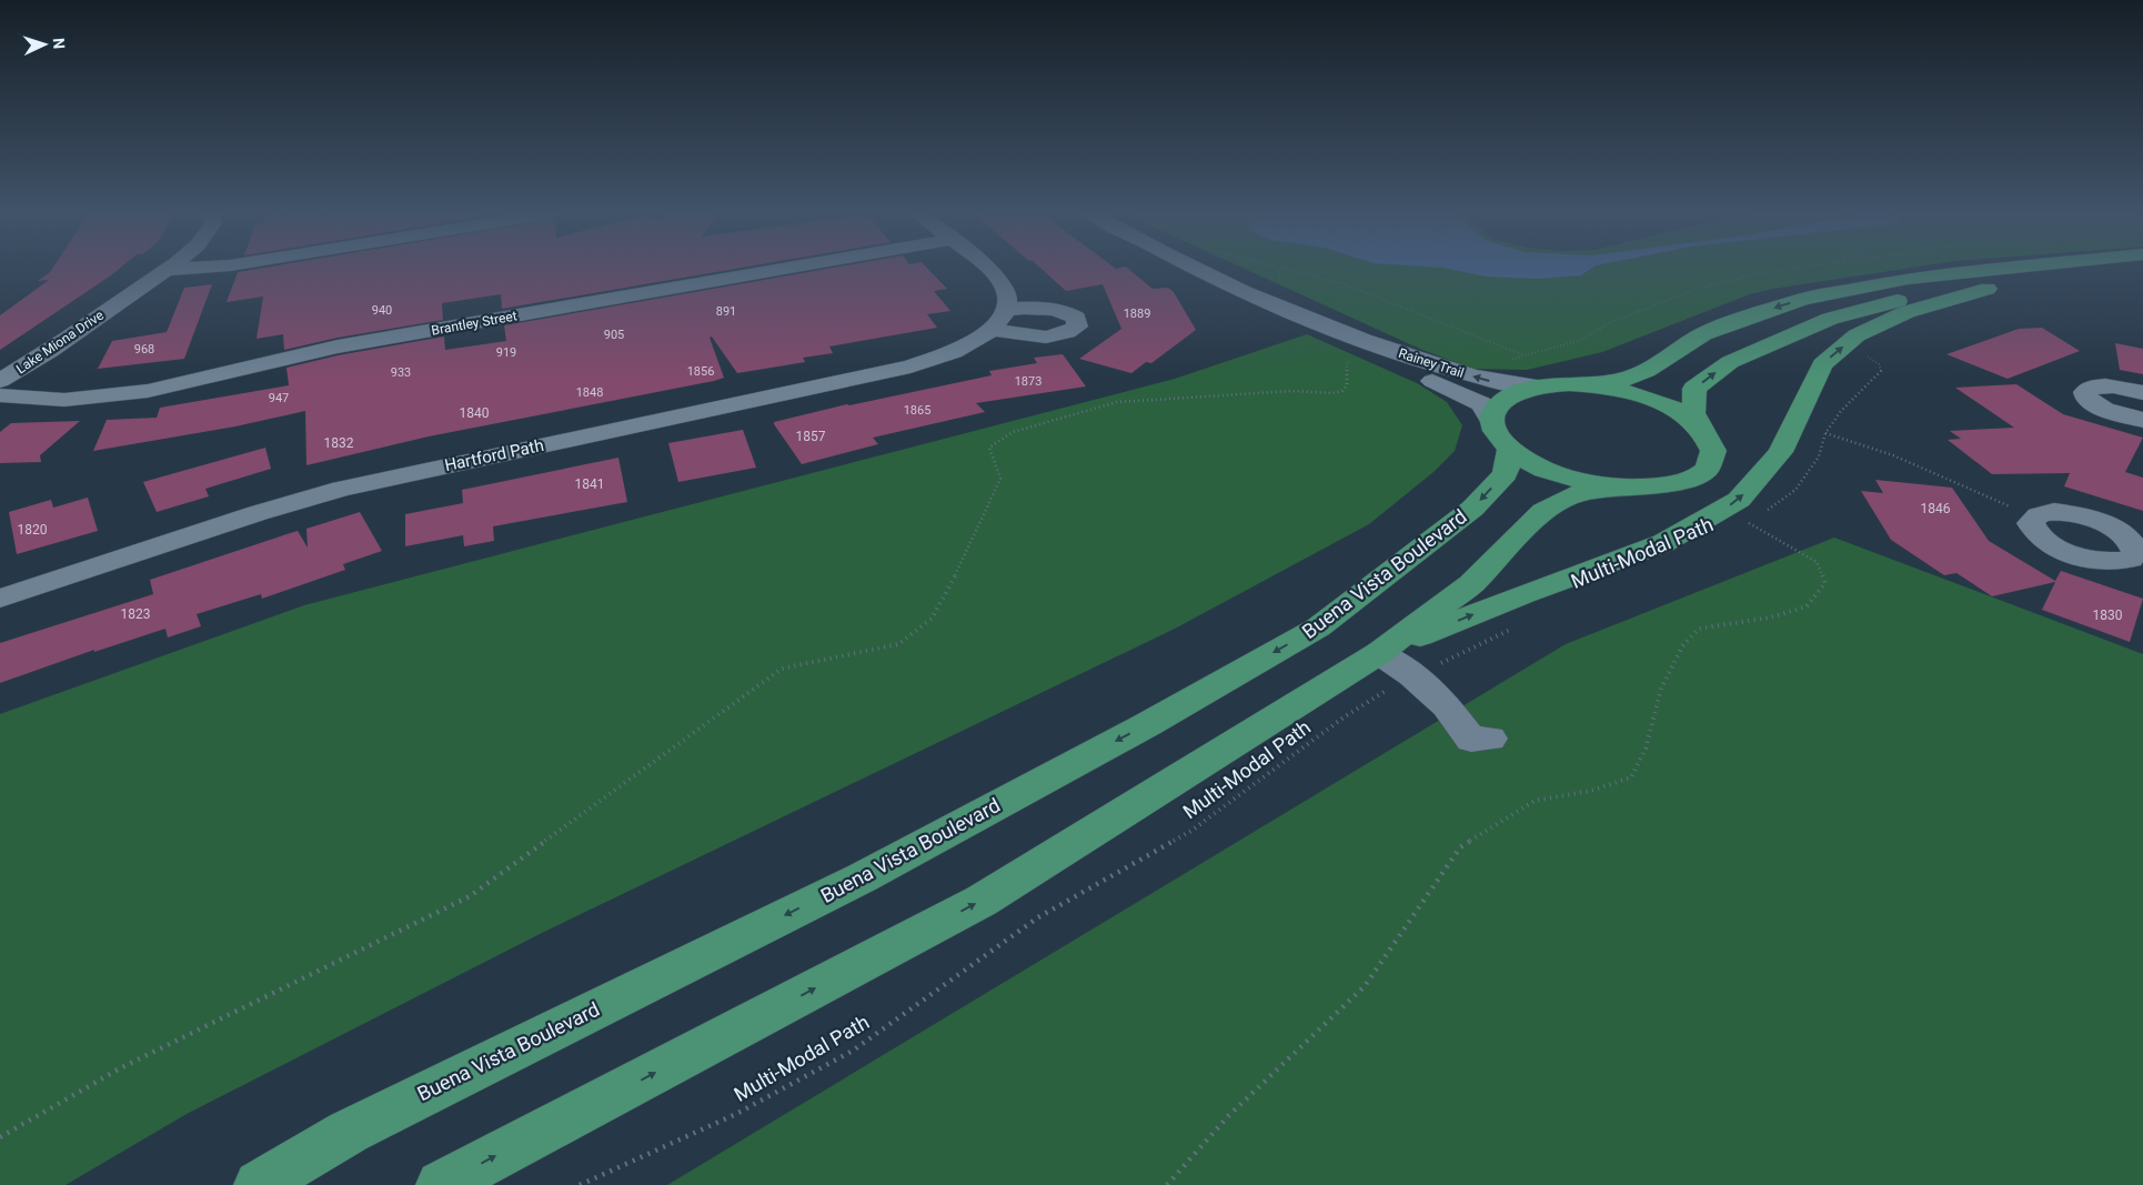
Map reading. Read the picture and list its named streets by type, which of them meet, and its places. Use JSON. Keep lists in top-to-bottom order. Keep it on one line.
{"streets":{"main road":["Buena Vista Boulevard"],"street":["Brantley Street","Lake Miona Drive","Rainey Trail","Hartford Path"],"path":["Multi-Modal Path"]},"crossings":[["Rainey Trail","Buena Vista Boulevard"]],"house_numbers":["940","891","1889","905","968","919","1856","933","1873","1848","947","1865","1840","1857","1832","1841","1846","1820","1823","1830"],"north":"right"}
